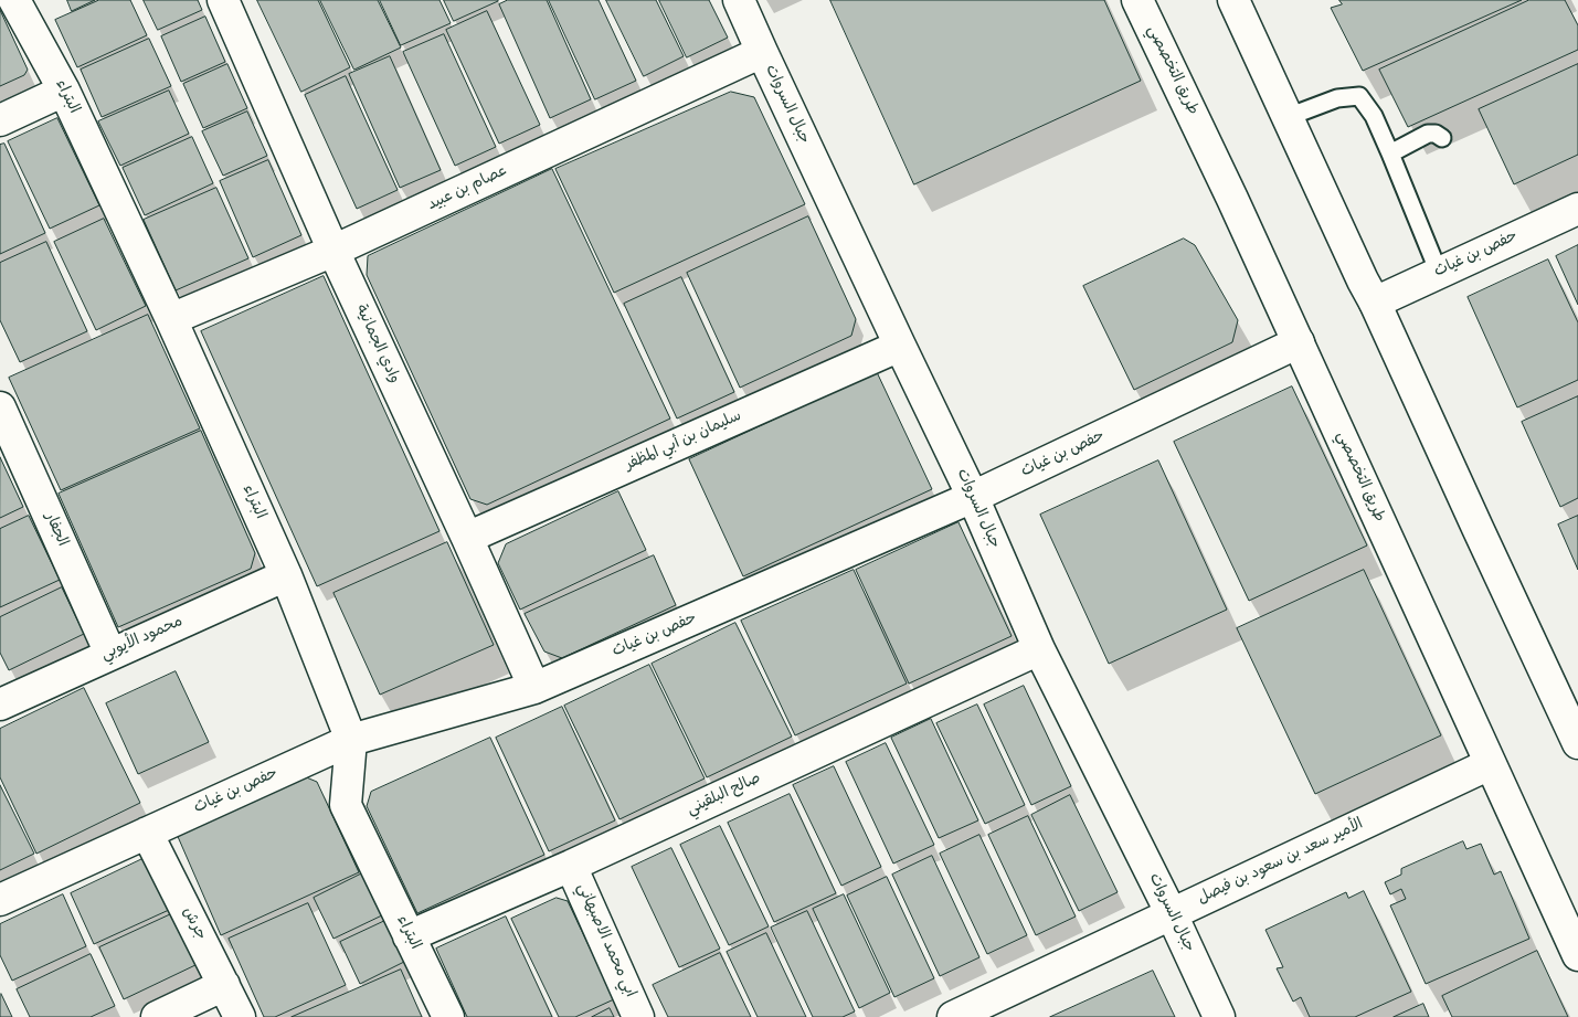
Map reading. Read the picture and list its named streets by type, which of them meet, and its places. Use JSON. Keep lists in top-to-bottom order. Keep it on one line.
{"streets":{"street":["طريق التخصصي","البتراء","جبال السروات","عصام بن عبيد","حفص بن غياث","وادي الجمانية","سليمان بن أبي المظفر","الجفار","محمود الأيوبي","صالح البلقيني","الأمير سعد بن سعود بن فيصل","جرش","ابي محمد الاصبهاني"]},"crossings":[["طريق التخصصي","حفص بن غياث"],["طريق التخصصي","الأمير سعد بن سعود بن فيصل"],["البتراء","عصام بن عبيد"],["البتراء","حفص بن غياث"],["البتراء","محمود الأيوبي"],["البتراء","صالح البلقيني"],["جبال السروات","عصام بن عبيد"],["جبال السروات","حفص بن غياث"],["جبال السروات","سليمان بن أبي المظفر"],["جبال السروات","صالح البلقيني"],["جبال السروات","الأمير سعد بن سعود بن فيصل"],["عصام بن عبيد","وادي الجمانية"],["حفص بن غياث","وادي الجمانية"],["حفص بن غياث","جرش"],["وادي الجمانية","سليمان بن أبي المظفر"],["الجفار","محمود الأيوبي"],["صالح البلقيني","ابي محمد الاصبهاني"]]}
